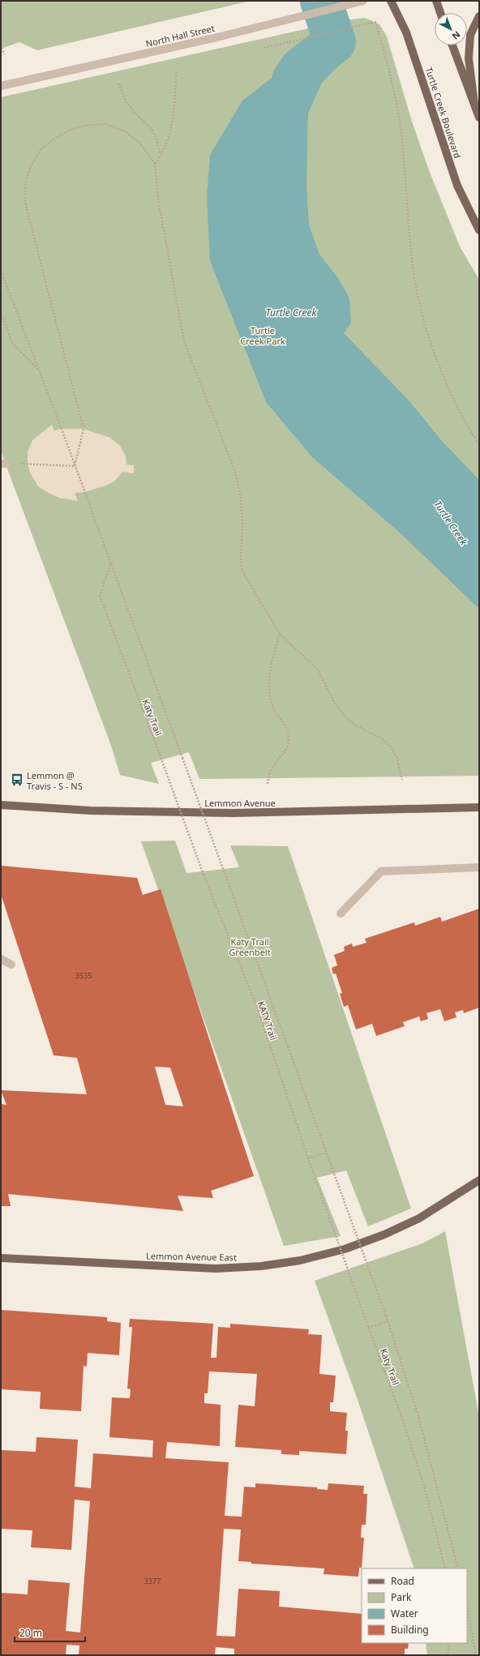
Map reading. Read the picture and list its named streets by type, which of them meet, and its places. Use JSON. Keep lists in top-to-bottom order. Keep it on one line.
{"streets":{"main road":["Turtle Creek Boulevard","Lemmon Avenue","Lemmon Avenue East"],"street":["North Hall Street"],"path":["Katy Trail","KATY Trail"]},"crossings":[["Katy Trail","KATY Trail"]],"water":["Turtle Creek"],"parks":["Turtle Creek Park","Katy Trail Greenbelt"],"places":{"bus stop":["Lemmon @ Travis - S - NS"]},"house_numbers":["3535","3377"],"legend":["Road","Park","Water","Building"],"scale_bar":"20 m","north":"bottom right"}
